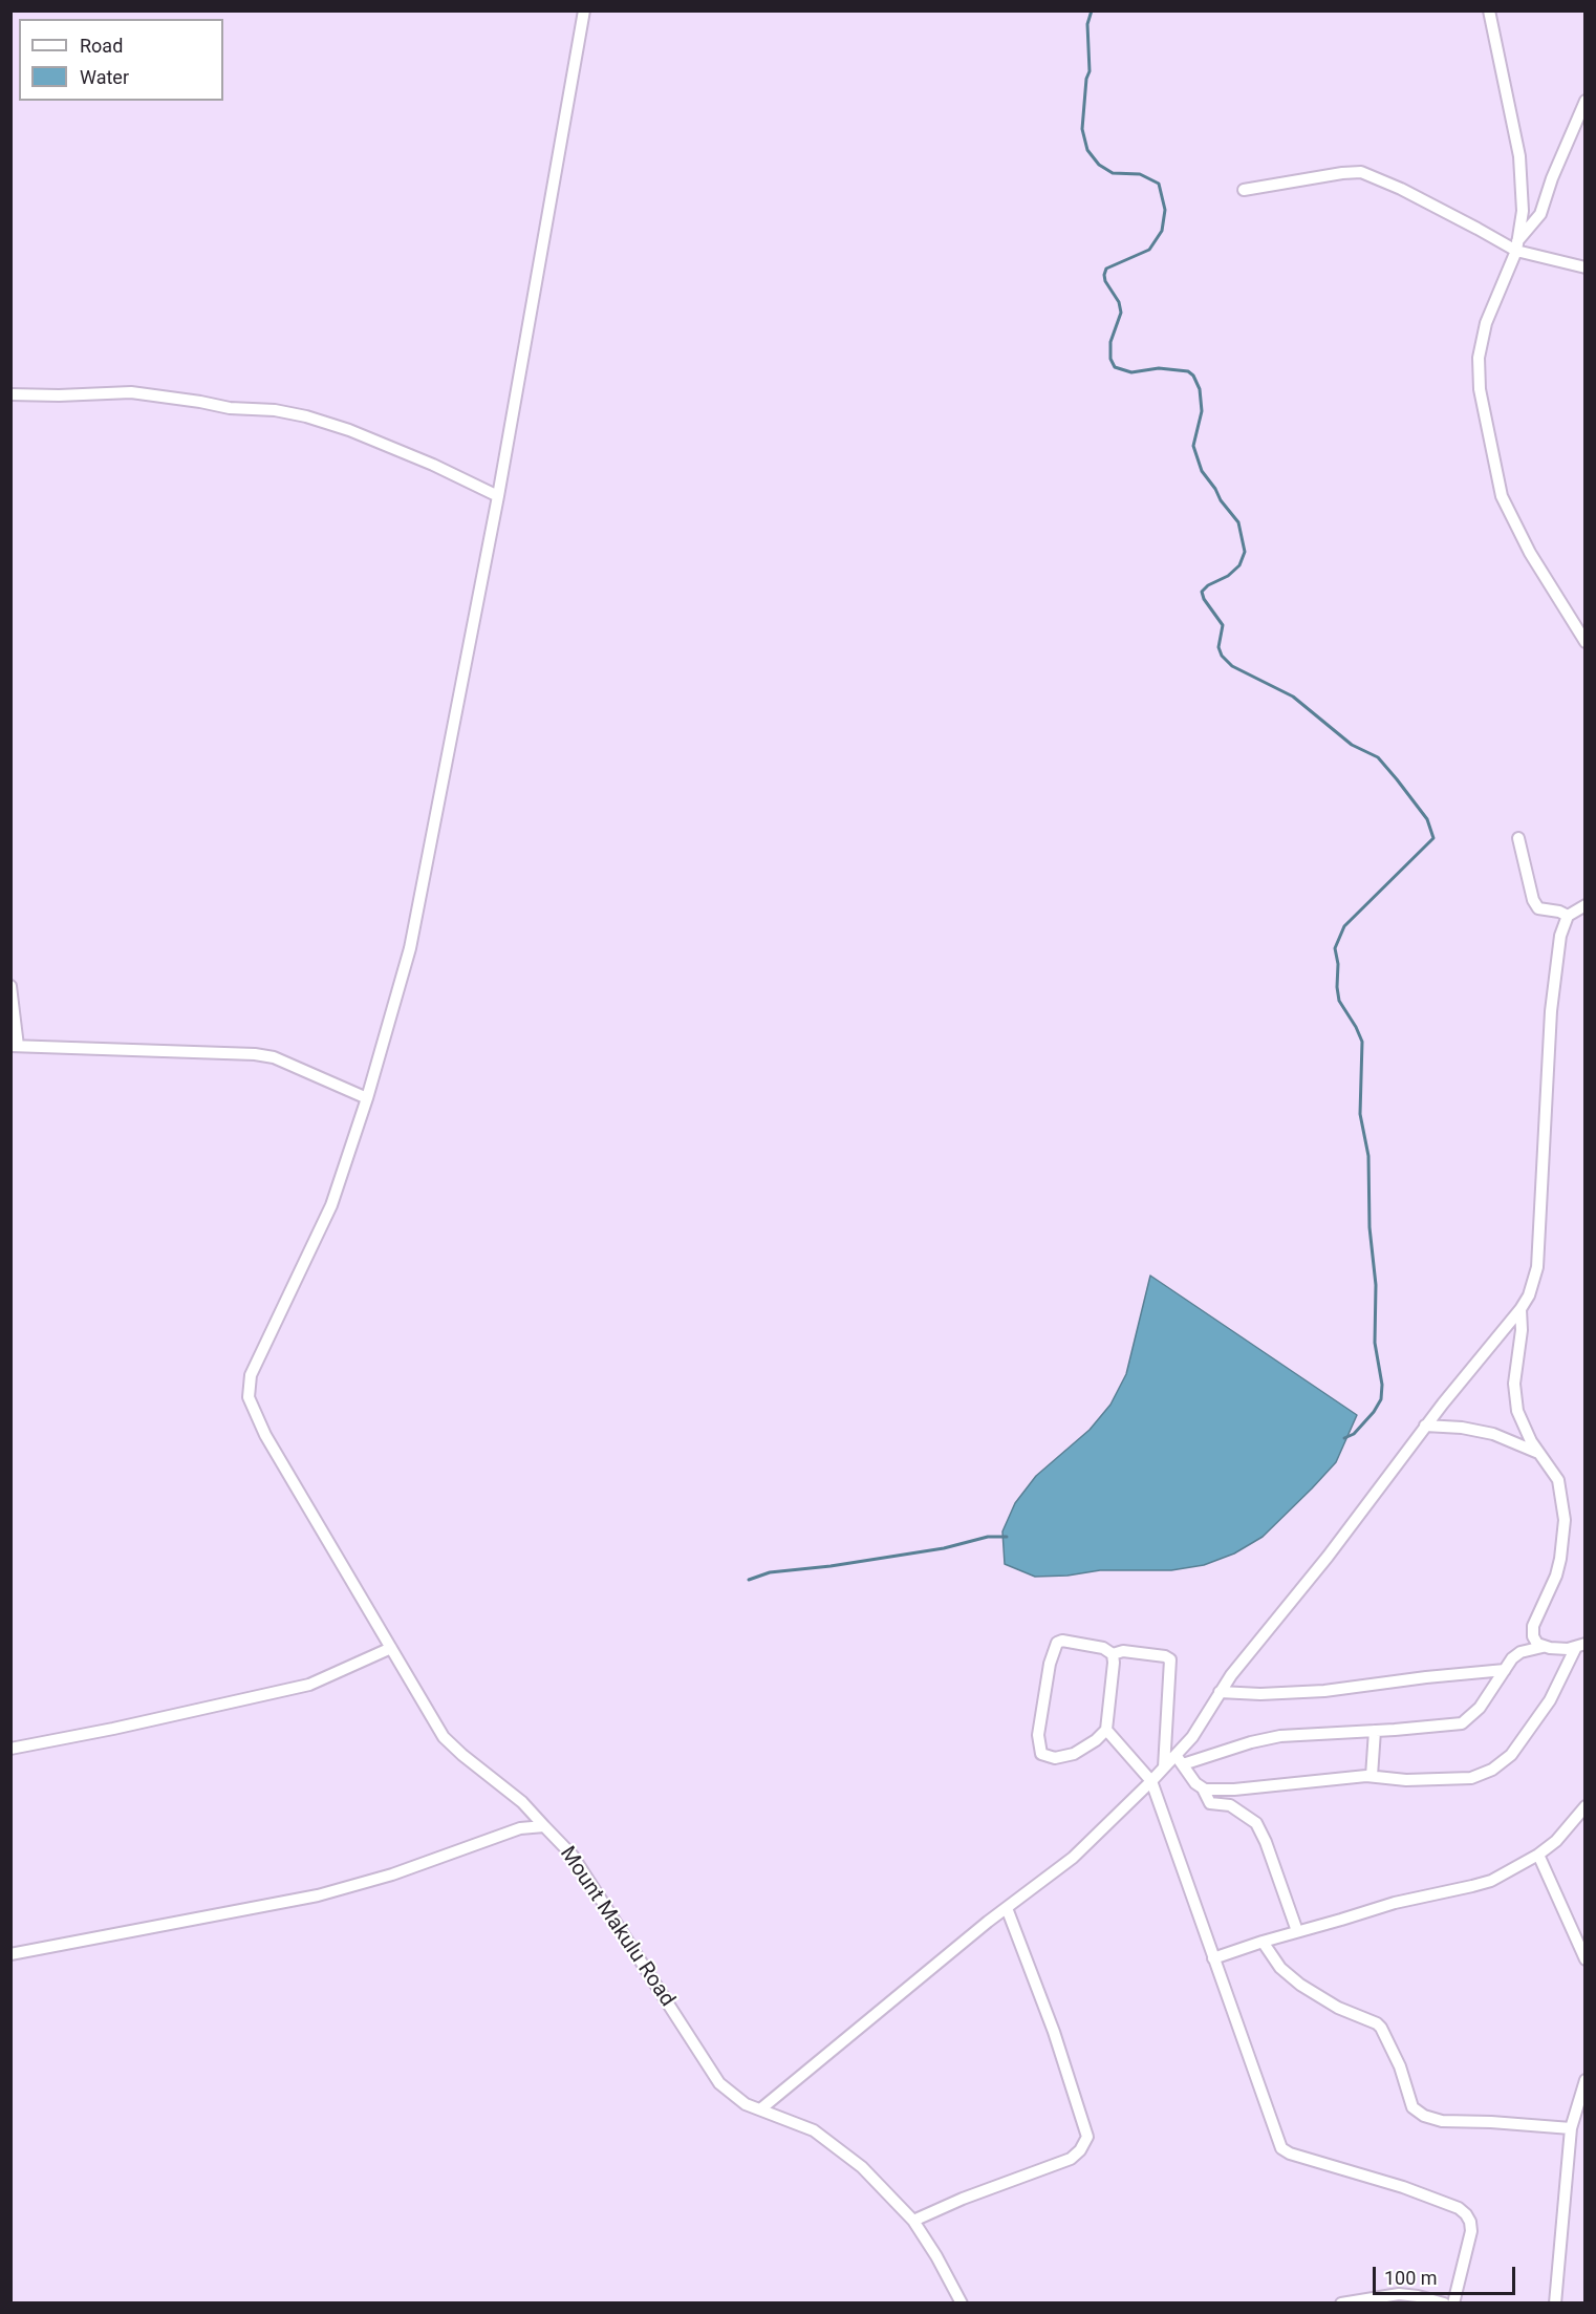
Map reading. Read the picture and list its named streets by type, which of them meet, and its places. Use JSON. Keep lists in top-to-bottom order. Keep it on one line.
{"streets":{"street":["Mount Makulu Road"]},"legend":["Road","Water"],"scale_bar":"100 m"}
